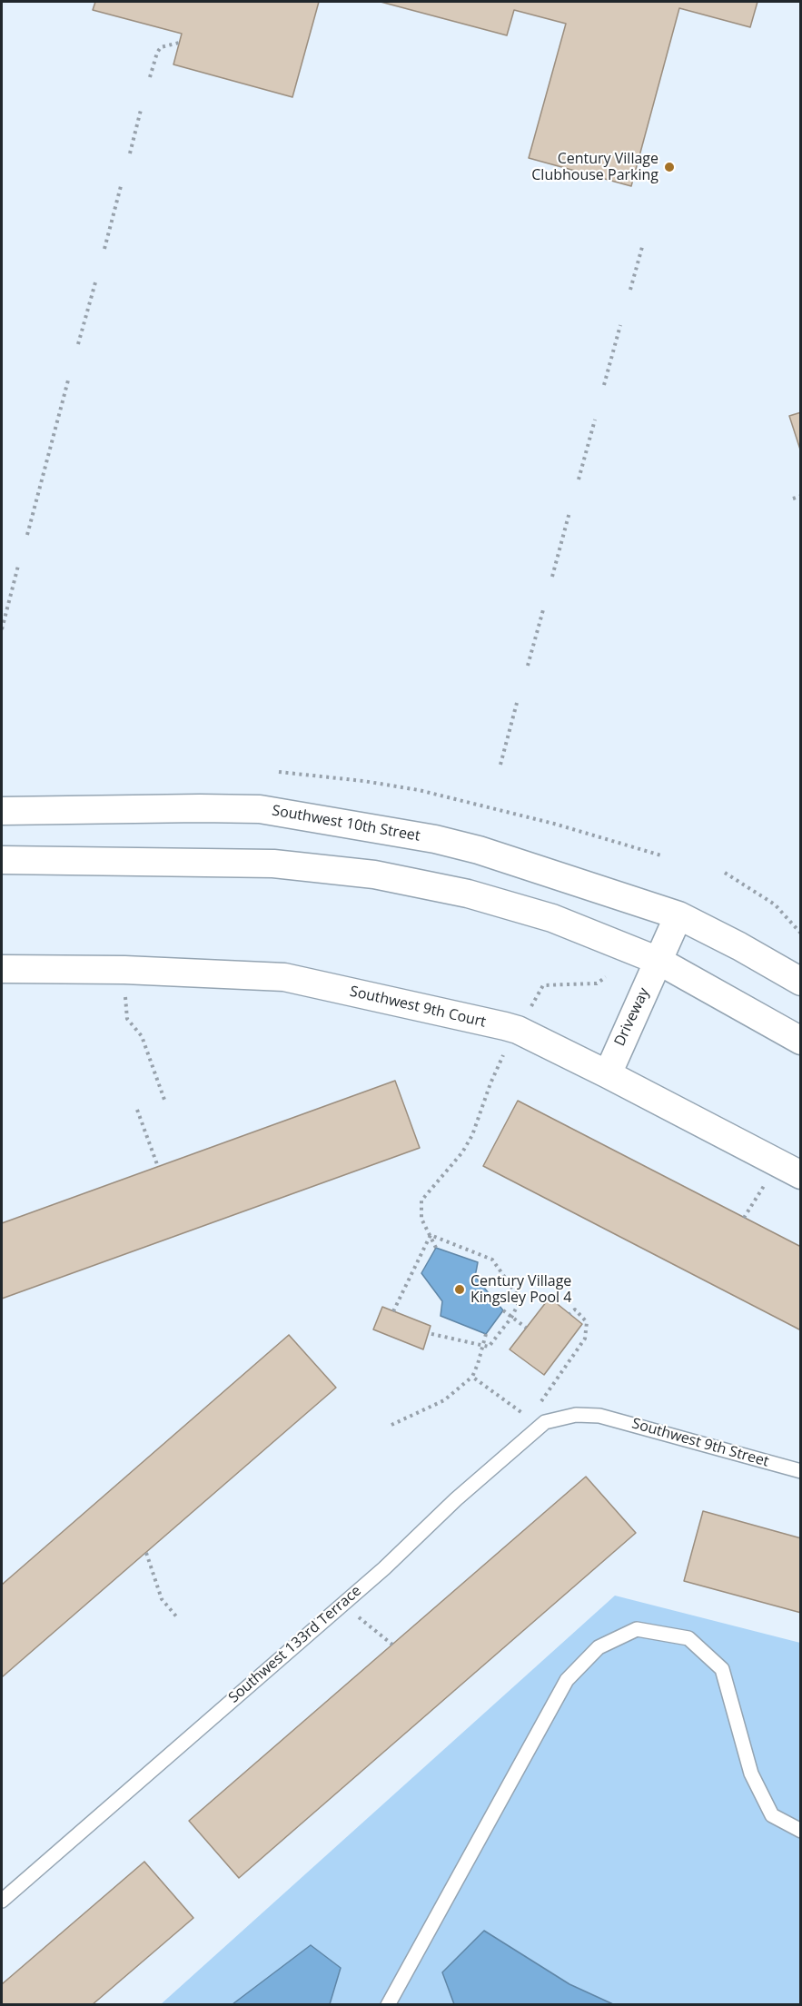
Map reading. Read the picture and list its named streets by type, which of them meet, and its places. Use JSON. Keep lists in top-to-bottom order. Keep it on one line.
{"streets":{"street":["Southwest 10th Street","Southwest 9th Court","Driveway"],"lane":["Southwest 9th Street","Southwest 133rd Terrace"]},"crossings":[["Southwest 9th Court","Driveway"],["Southwest 9th Street","Southwest 133rd Terrace"]],"places":["Century Village Clubhouse Parking","Century Village Kingsley Pool 4"]}
